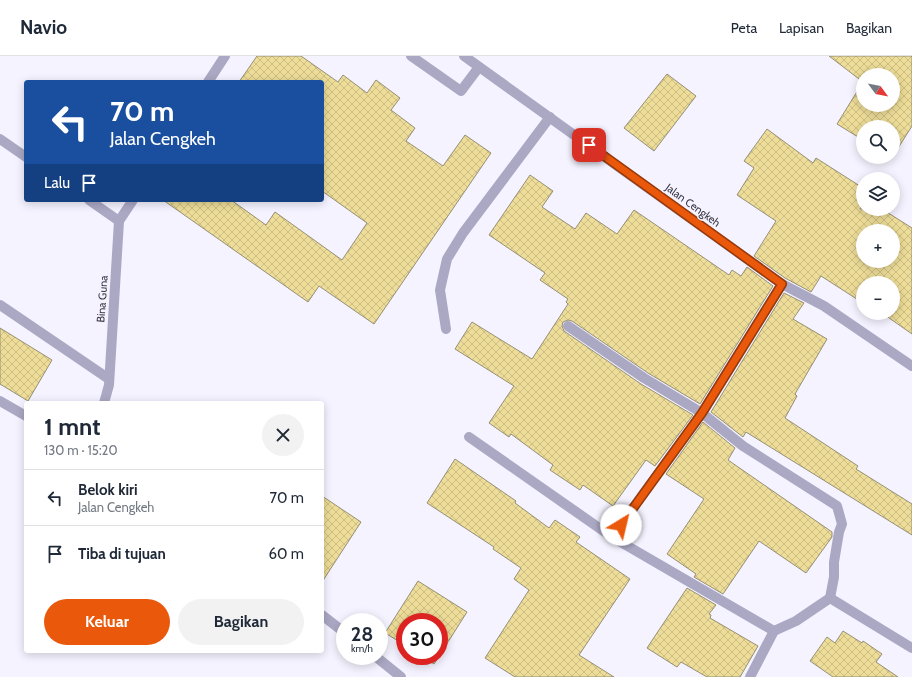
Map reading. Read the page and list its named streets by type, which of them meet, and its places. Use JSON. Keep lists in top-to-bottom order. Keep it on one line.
{"streets":{"street":["Jalan Cengkeh","Bina Guna"]},"north":"bottom right","page":{"header":"Navio","nav":["Peta","Lapisan","Bagikan"],"map_buttons":["+","−"],"turn":["70 m","Jalan Cengkeh"],"then":"Lalu","heading":["1 mnt","130 m · 15:20"],"list":[{"name":"Belok kiri","note":"Jalan Cengkeh","value":"70 m"},{"name":"Tiba di tujuan","value":"60 m"}],"buttons":["Keluar","Bagikan"],"speed":"28 km/h","limit":"30"}}
